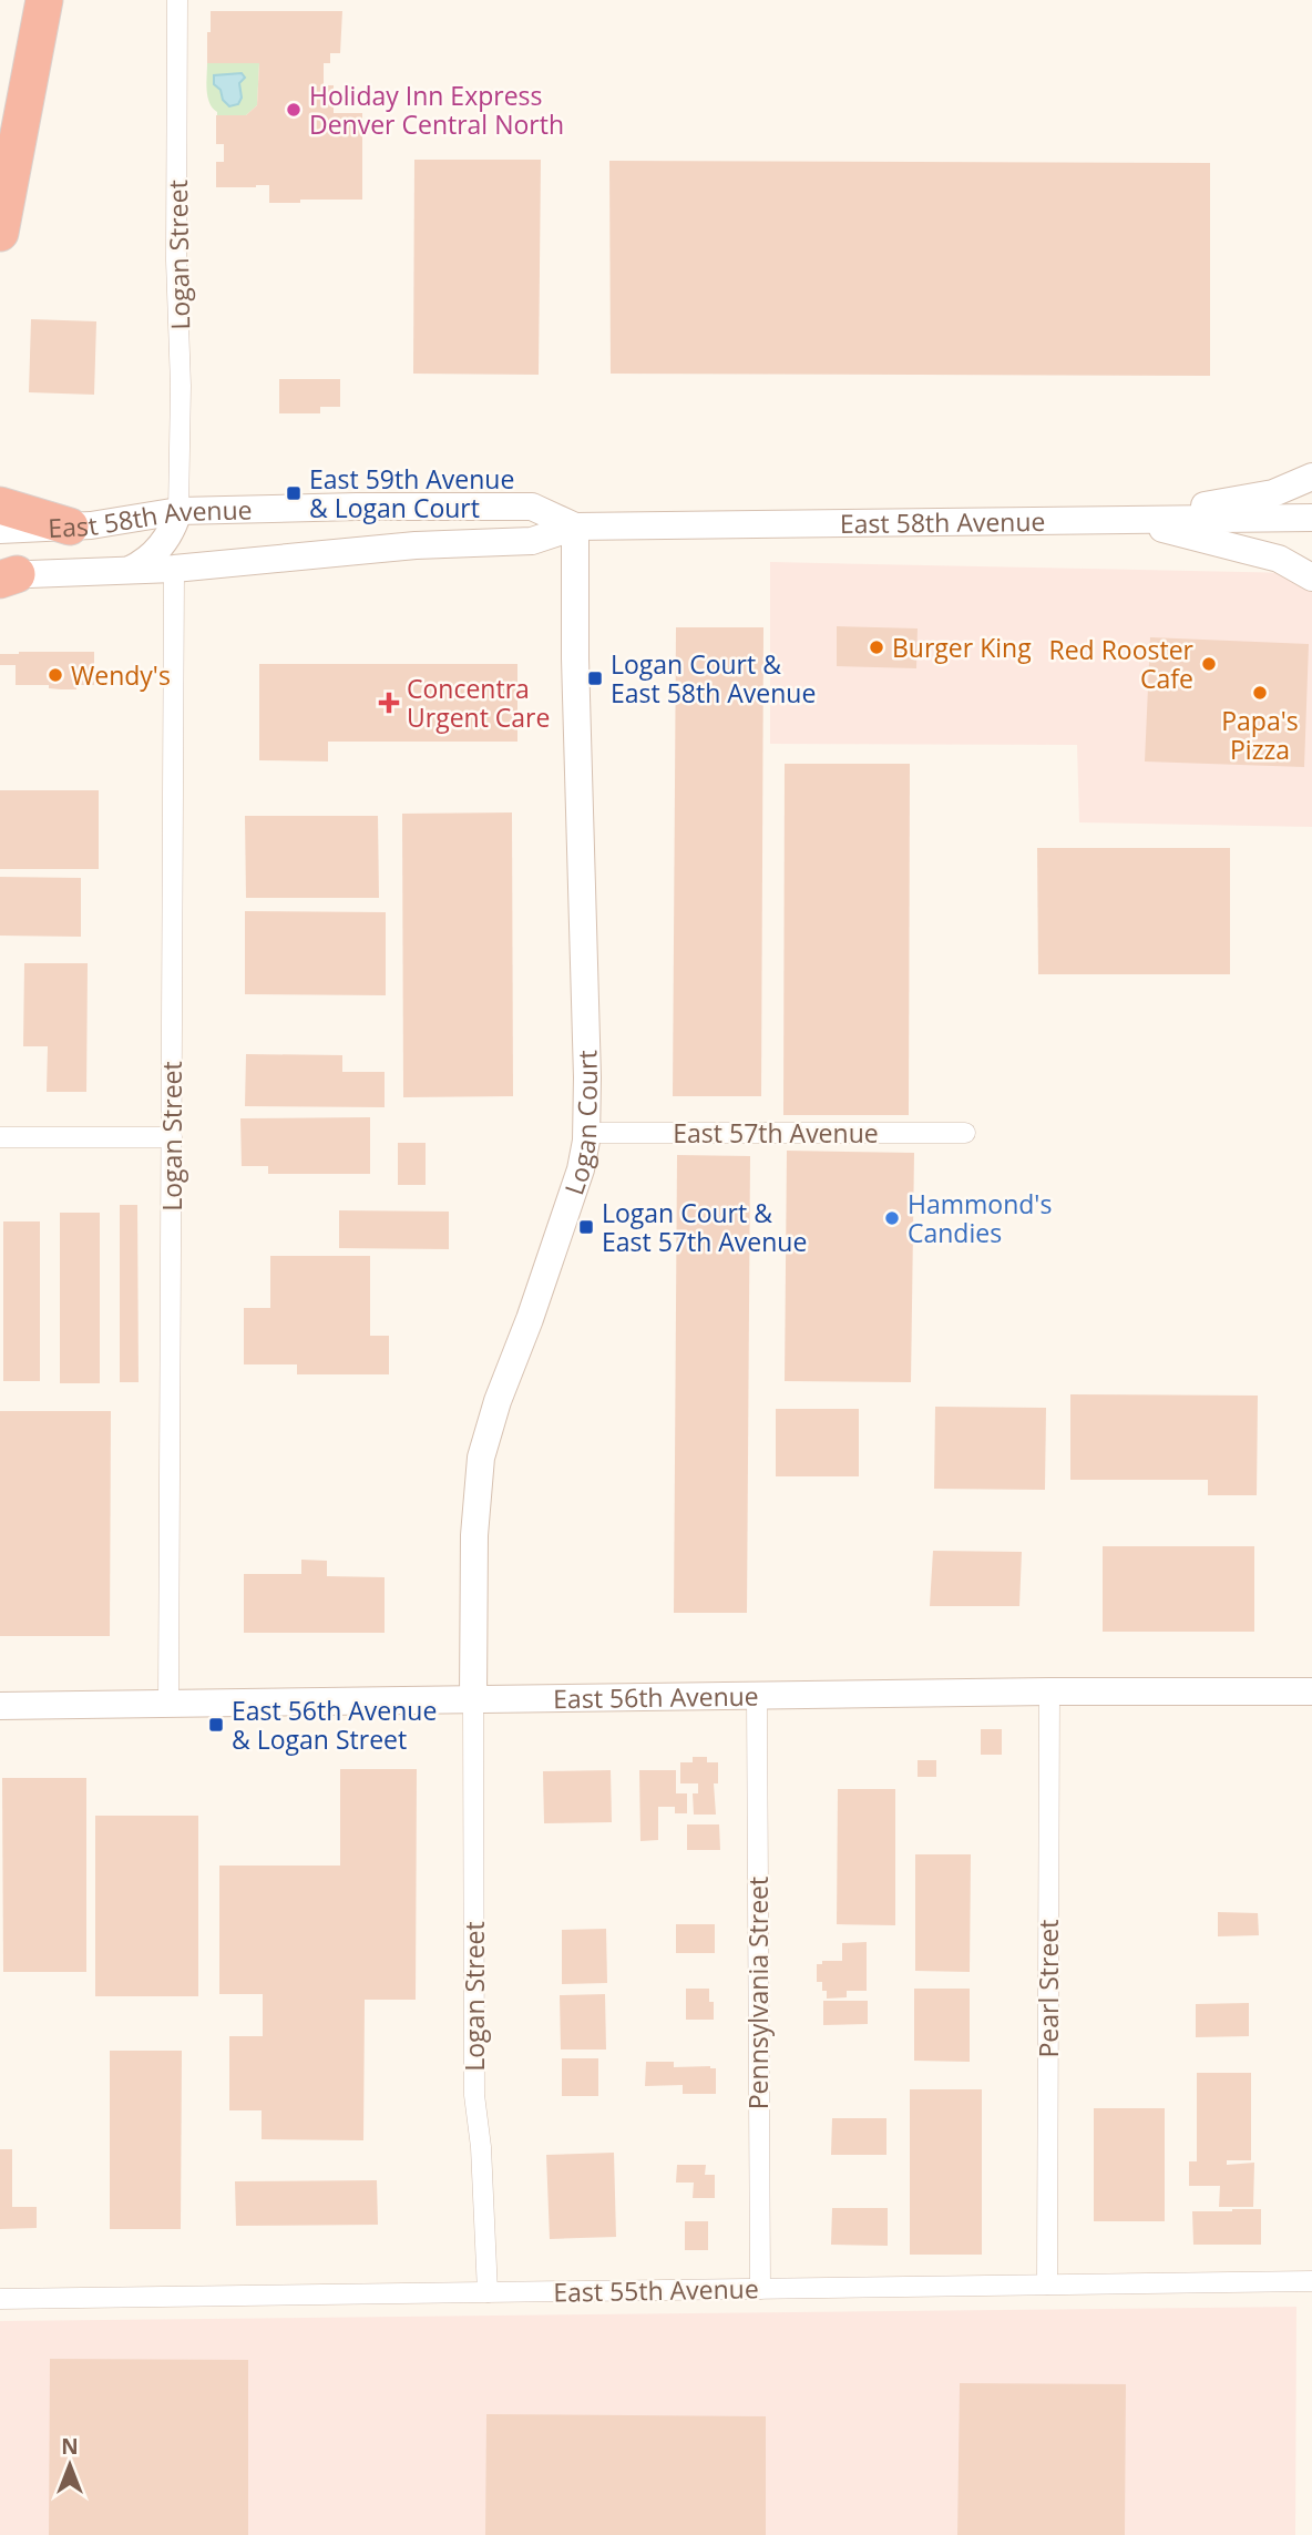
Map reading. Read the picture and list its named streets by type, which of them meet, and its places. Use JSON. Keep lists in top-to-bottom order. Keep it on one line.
{"streets":{"street":["Logan Street","East 58th Avenue","Logan Court","East 57th Avenue","East 56th Avenue","Pearl Street","Pennsylvania Street","East 55th Avenue"]},"crossings":[["Logan Street","East 58th Avenue"],["Logan Street","Logan Court"],["Logan Street","East 56th Avenue"],["Logan Street","East 55th Avenue"],["East 58th Avenue","Logan Court"],["Logan Court","East 57th Avenue"],["Logan Court","East 56th Avenue"],["East 56th Avenue","Pearl Street"],["East 56th Avenue","Pennsylvania Street"],["Pearl Street","East 55th Avenue"],["Pennsylvania Street","East 55th Avenue"]],"places":{"other":["Holiday Inn Express Denver Central North","Burger King","Red Rooster Cafe","Wendy's","Papa's Pizza","Hammond's Candies"],"transit":["East 59th Avenue & Logan Court","Logan Court & East 58th Avenue","Logan Court & East 57th Avenue","East 56th Avenue & Logan Street"],"health":["Concentra Urgent Care"]},"north":"top"}
